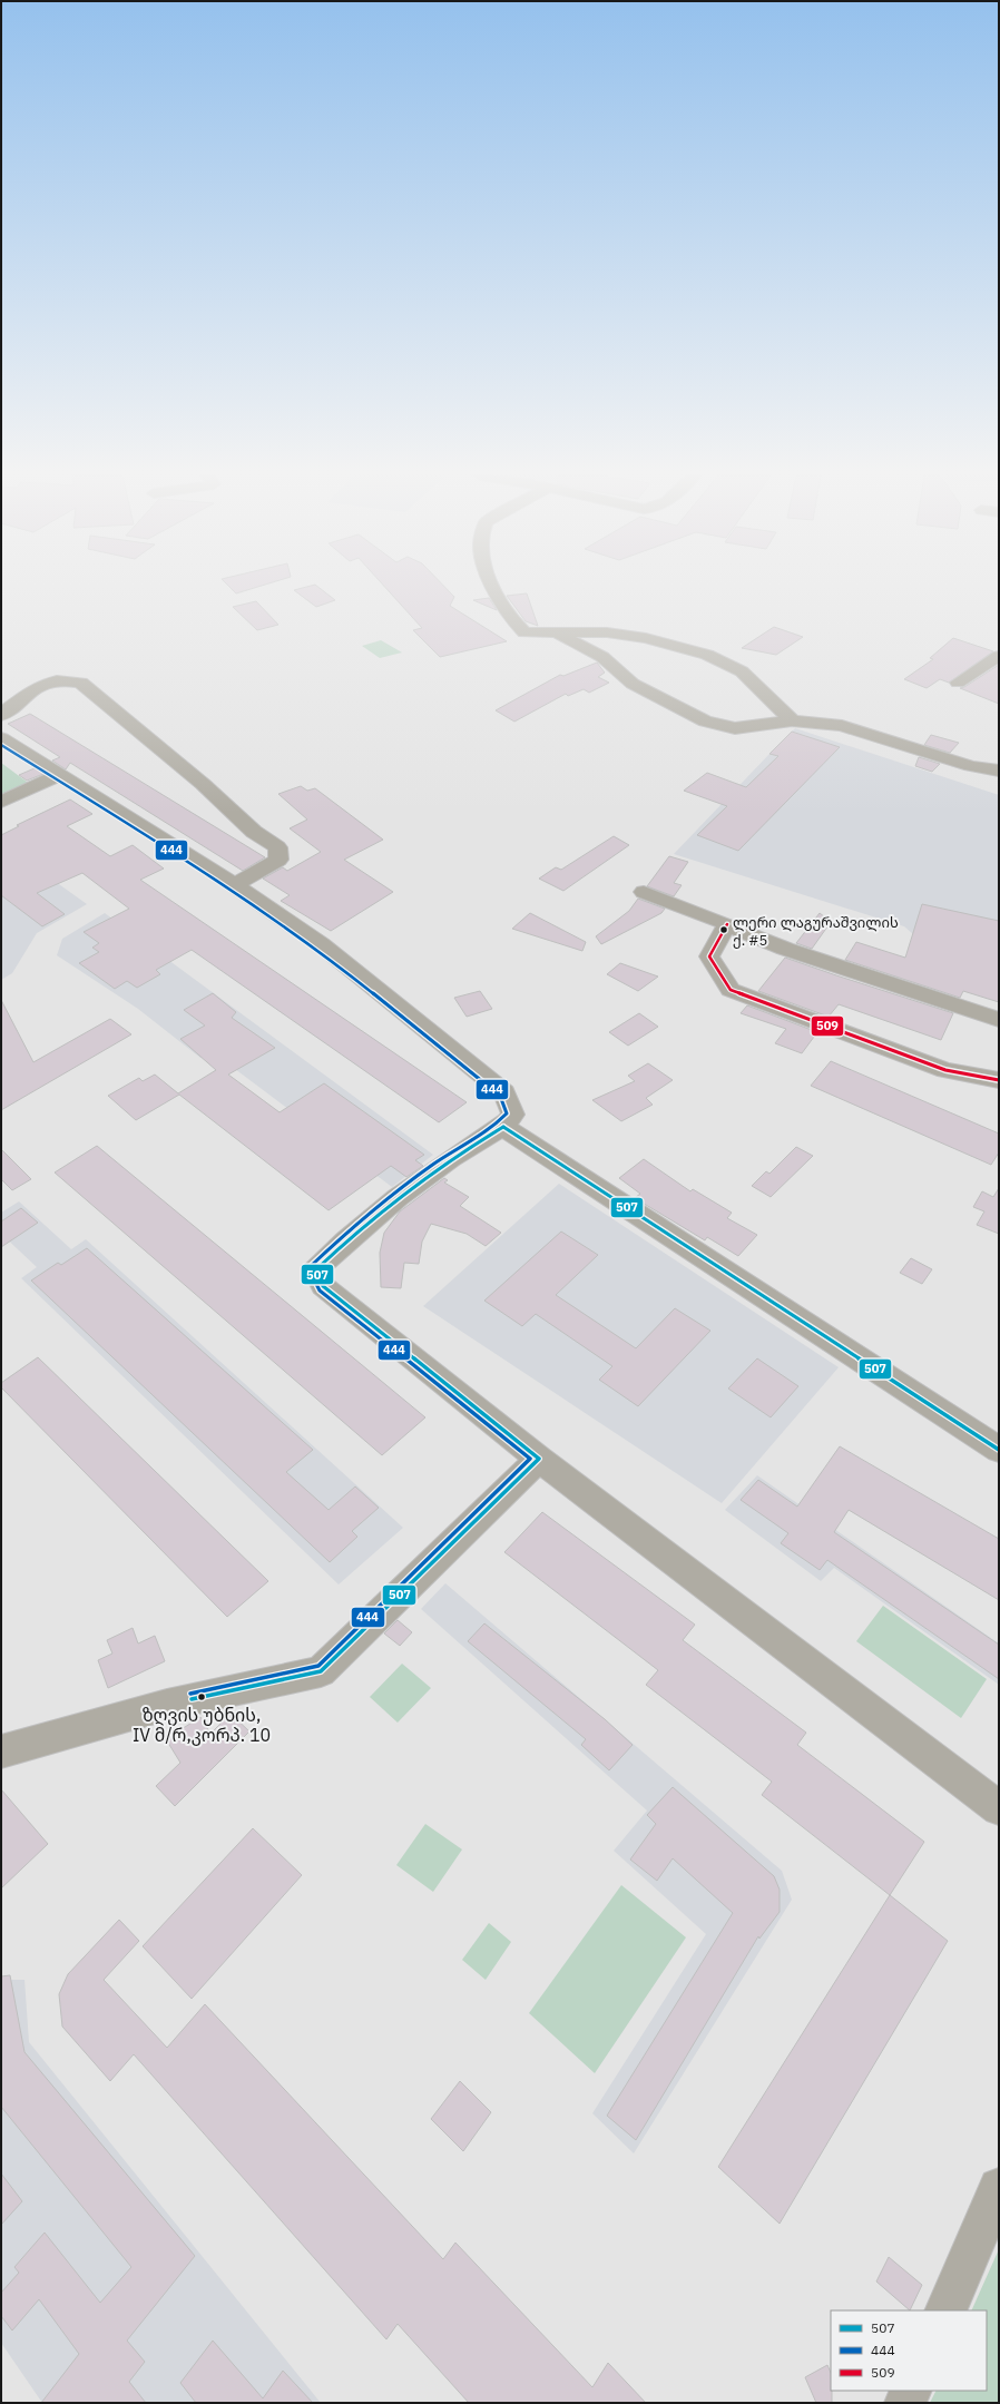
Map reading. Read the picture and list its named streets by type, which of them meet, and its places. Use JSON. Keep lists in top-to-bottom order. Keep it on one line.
{"places":["ლერი ლაგურაშვილის ქ. #5","ზღვის უბნის, IV მ/რ,კორპ. 10"],"lines":["transit line 444","transit line 509","transit line 507"],"legend":["507","444","509"]}
